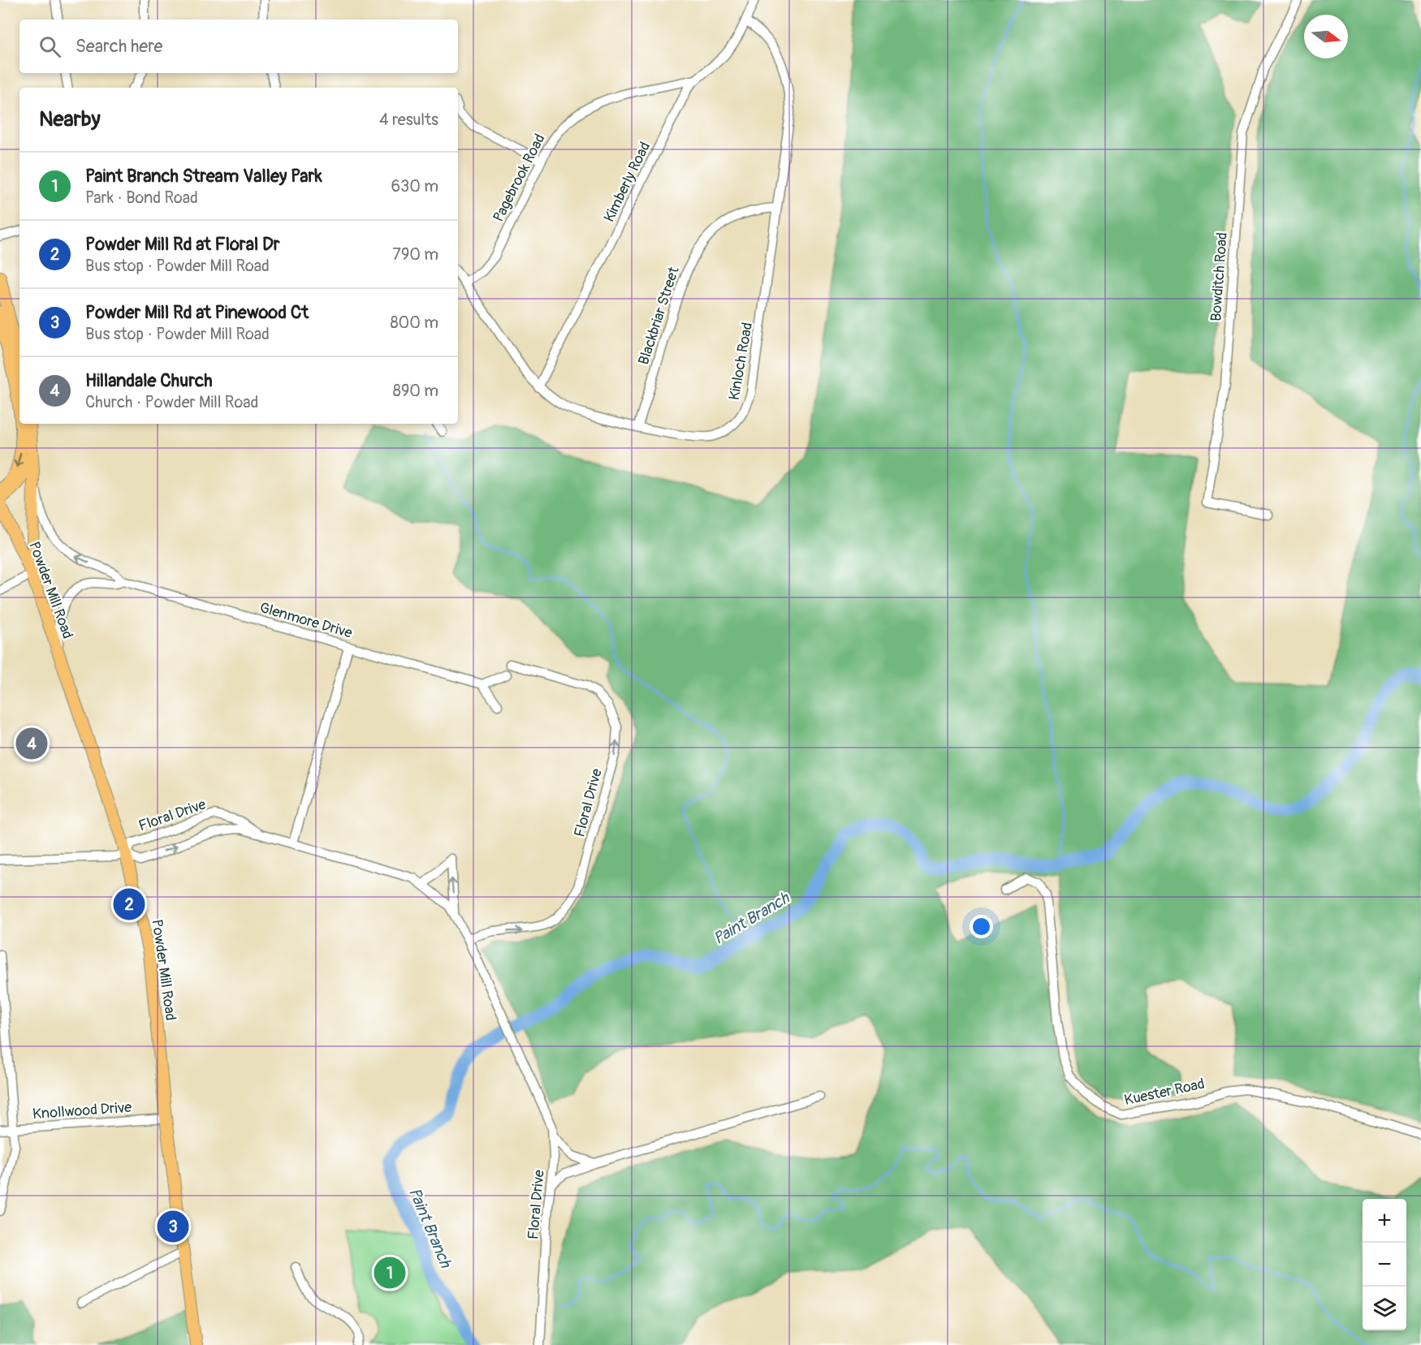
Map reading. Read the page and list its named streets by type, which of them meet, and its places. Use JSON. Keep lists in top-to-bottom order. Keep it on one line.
{"streets":{"main road":["Powder Mill Road"],"street":["Pagebrook Road","Kimberly Road","Bowditch Road","Blackbriar Street","Kinloch Road","Glenmore Drive","Floral Drive","Kuester Road","Knollwood Drive"]},"crossings":[["Pagebrook Road","Kimberly Road"],["Pagebrook Road","Kinloch Road"],["Kimberly Road","Kinloch Road"],["Blackbriar Street","Kinloch Road"],["Powder Mill Road","Floral Drive"],["Powder Mill Road","Knollwood Drive"]],"water":["Paint Branch"],"north":"right","page":{"search":"Search here","heading":["Nearby","4 results"],"list":[{"mark":"1","name":"Paint Branch Stream Valley Park","note":"Park · Bond Road","value":"630 m"},{"mark":"2","name":"Powder Mill Rd at Floral Dr","note":"Bus stop · Powder Mill Road","value":"790 m"},{"mark":"3","name":"Powder Mill Rd at Pinewood Ct","note":"Bus stop · Powder Mill Road","value":"800 m"},{"mark":"4","name":"Hillandale Church","note":"Church · Powder Mill Road","value":"890 m"}],"pins":["4","2","3","1"],"map_buttons":["+","−"]}}
